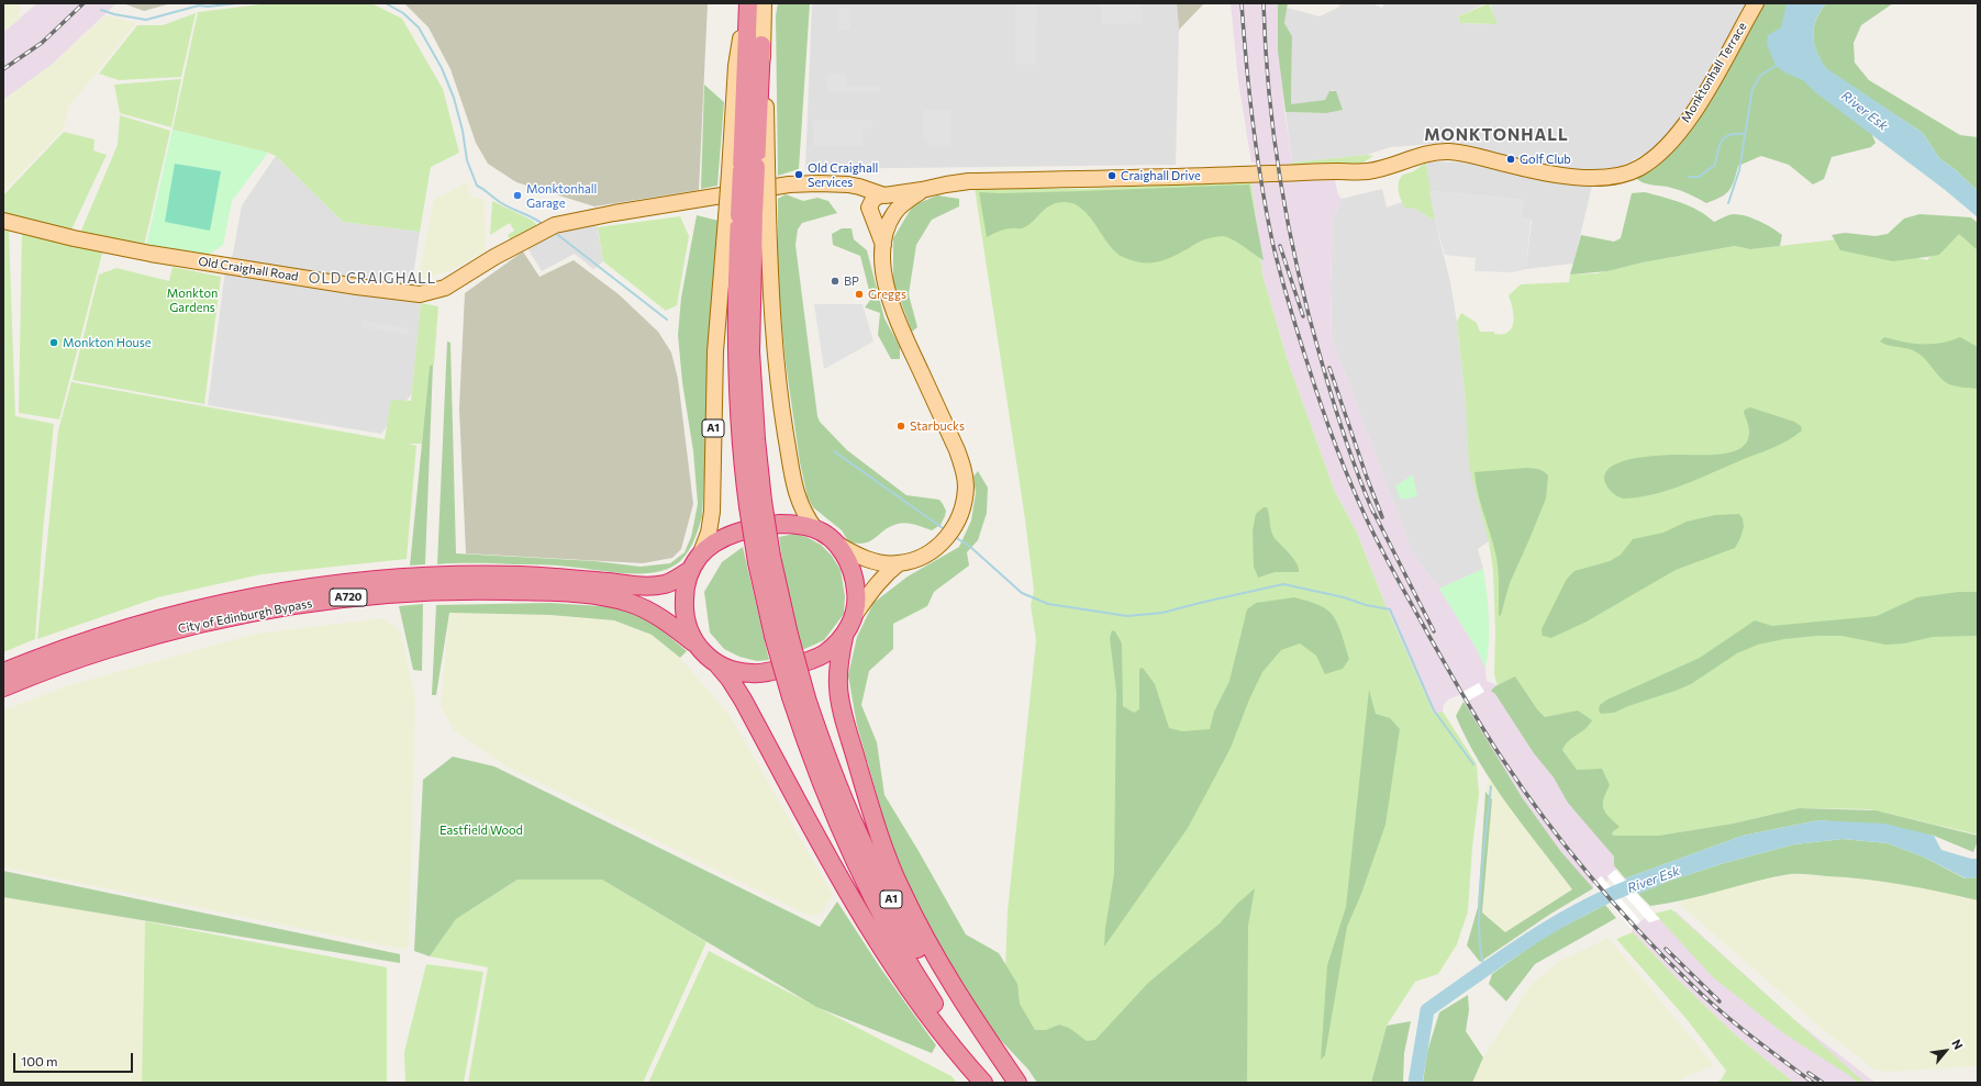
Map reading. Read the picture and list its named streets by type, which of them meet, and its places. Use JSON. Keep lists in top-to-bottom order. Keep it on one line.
{"streets":{"highway":["A1","A720","City of Edinburgh Bypass"],"main road":["Monktonhall Terrace","Old Craighall Road"]},"crossings":[["Monktonhall Terrace","Old Craighall Road"]],"districts":["MONKTONHALL","OLD CRAIGHALL"],"water":["River Esk"],"parks":["Monkton Gardens","Eastfield Wood"],"places":["Golf Club","Old Craighall Services","Craighall Drive","Monktonhall Garage","BP","Greggs","Monkton House","Starbucks"],"scale_bar":"100 m","north":"top right"}
